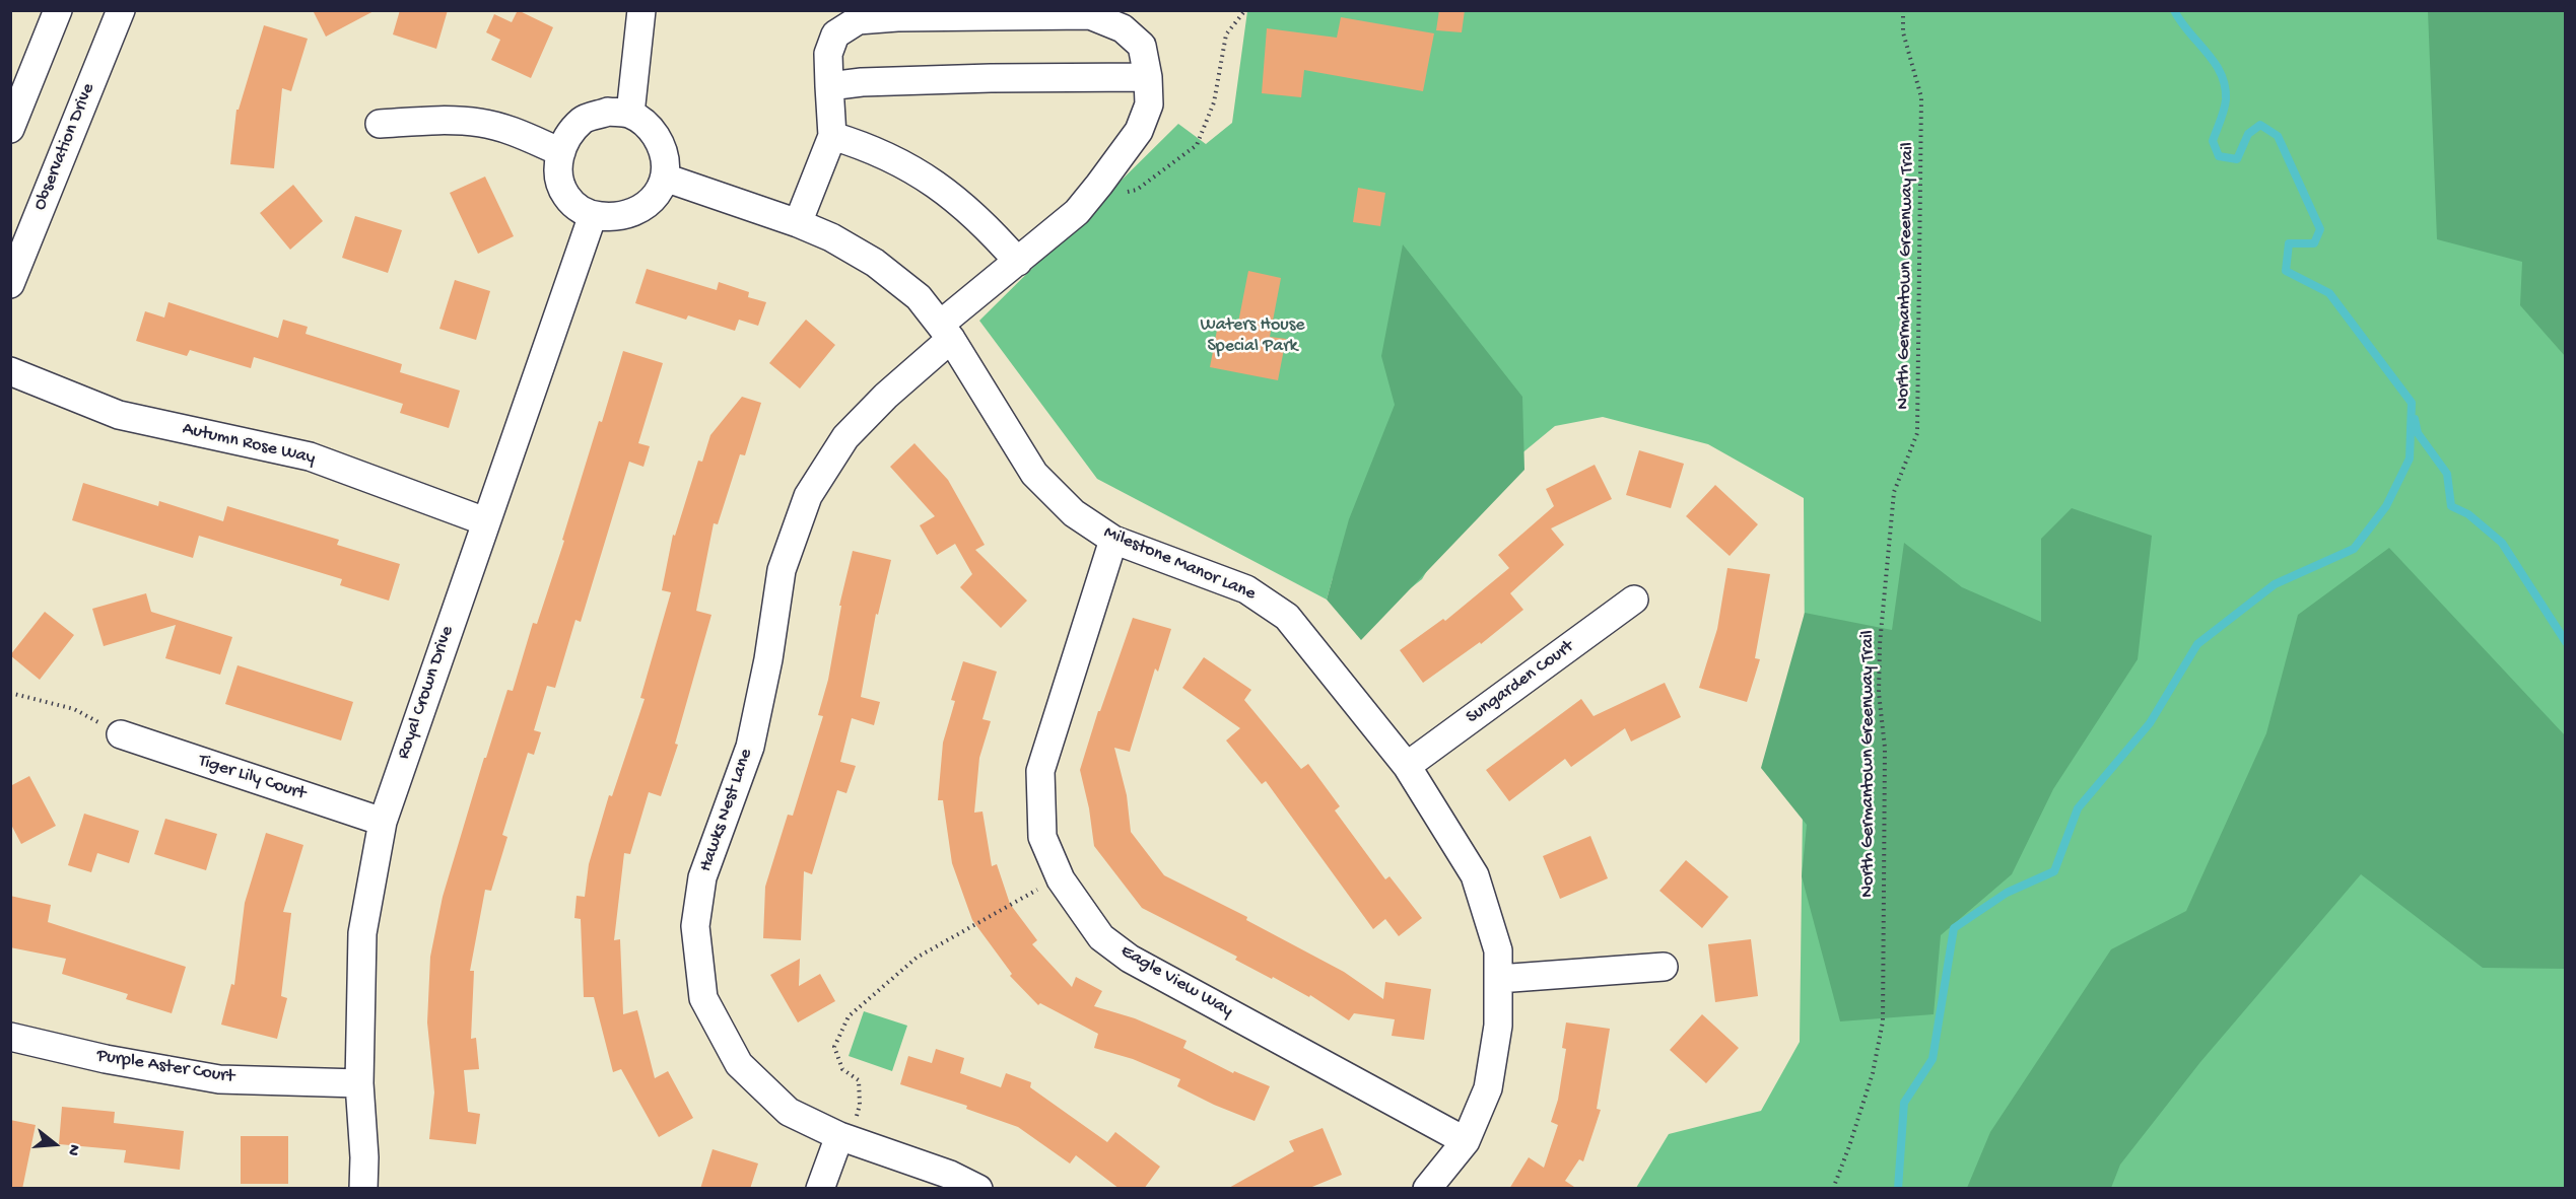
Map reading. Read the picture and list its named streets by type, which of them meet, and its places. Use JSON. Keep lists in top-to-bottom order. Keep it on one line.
{"streets":{"street":["Observation Drive","Autumn Rose Way","Milestone Manor Lane","Sungarden Court","Royal Crown Drive","Tiger Lily Court","Hawks Nest Lane","Eagle View Way","Purple Aster Court"],"path":["North Germantown Greenway Trail"]},"crossings":[["Autumn Rose Way","Royal Crown Drive"],["Milestone Manor Lane","Sungarden Court"],["Milestone Manor Lane","Royal Crown Drive"],["Milestone Manor Lane","Hawks Nest Lane"],["Milestone Manor Lane","Eagle View Way"],["Royal Crown Drive","Tiger Lily Court"],["Royal Crown Drive","Purple Aster Court"]],"parks":["Waters House Special Park"],"north":"right"}
